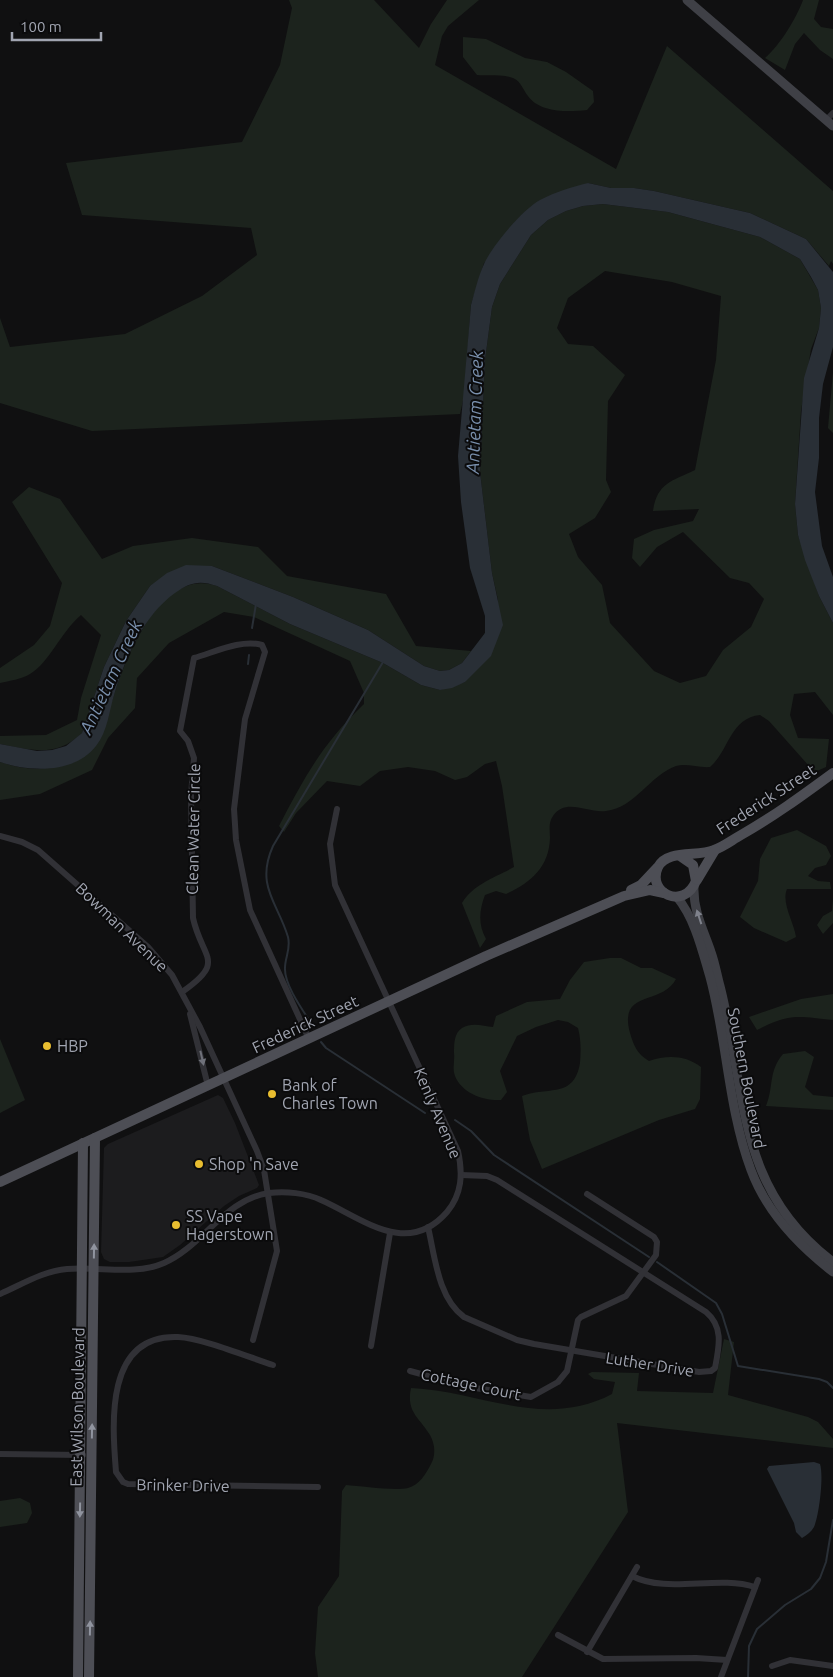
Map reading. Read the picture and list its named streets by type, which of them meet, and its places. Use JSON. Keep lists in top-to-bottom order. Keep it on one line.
{"streets":{"main road":["Frederick Street","Southern Boulevard","East Wilson Boulevard"],"street":["Clean Water Circle","Bowman Avenue","Kenly Avenue","Luther Drive","Cottage Court","Brinker Drive"]},"crossings":[["Frederick Street","Clean Water Circle"],["Frederick Street","Bowman Avenue"],["Frederick Street","Southern Boulevard"],["Frederick Street","Kenly Avenue"],["Frederick Street","East Wilson Boulevard"],["Clean Water Circle","Bowman Avenue"],["Bowman Avenue","Kenly Avenue"],["Kenly Avenue","Luther Drive"],["Kenly Avenue","East Wilson Boulevard"],["Luther Drive","Cottage Court"]],"water":["Antietam Creek"],"places":["HBP","Bank of Charles Town","Shop 'n Save","SS Vape Hagerstown"],"scale_bar":"100 m"}
